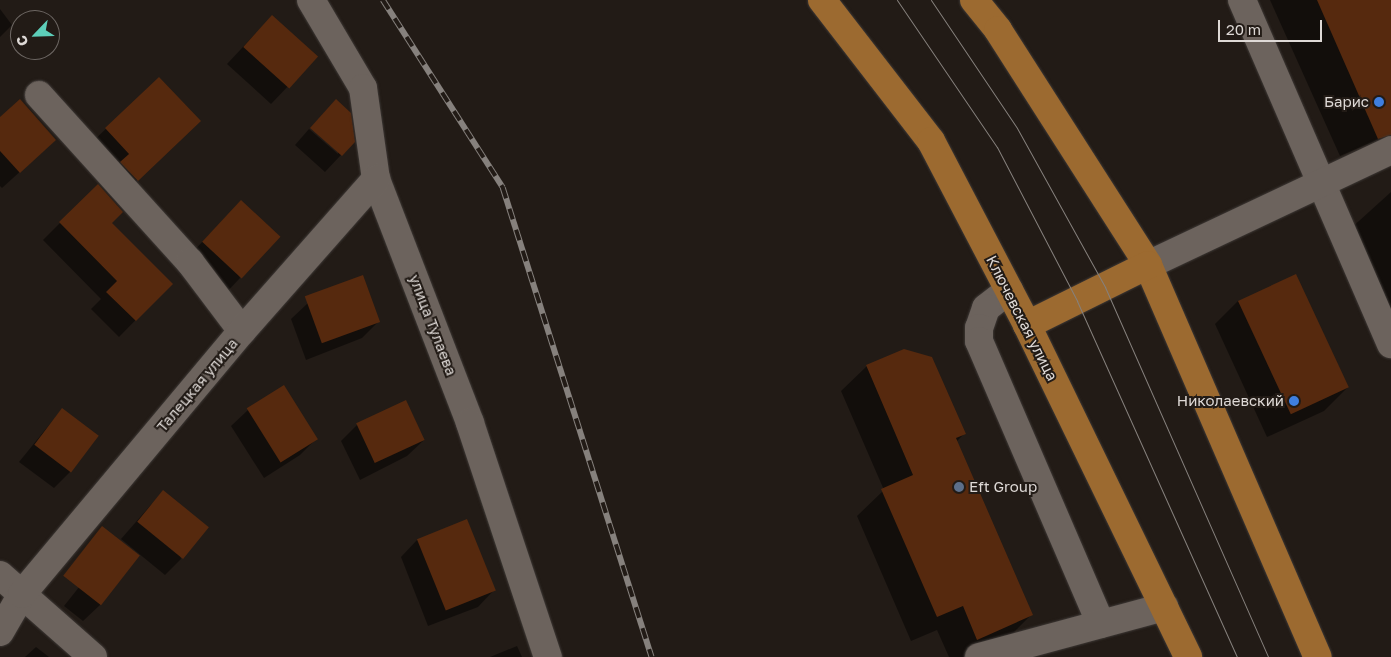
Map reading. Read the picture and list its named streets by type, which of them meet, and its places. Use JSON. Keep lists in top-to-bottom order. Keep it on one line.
{"streets":{"main road":["Ключевская улица"],"street":["улица Тулаева","Талецкая улица"]},"crossings":[["улица Тулаева","Талецкая улица"]],"places":["Барис","Николаевский","Eft Group"],"scale_bar":"20 m","north":"bottom left"}
